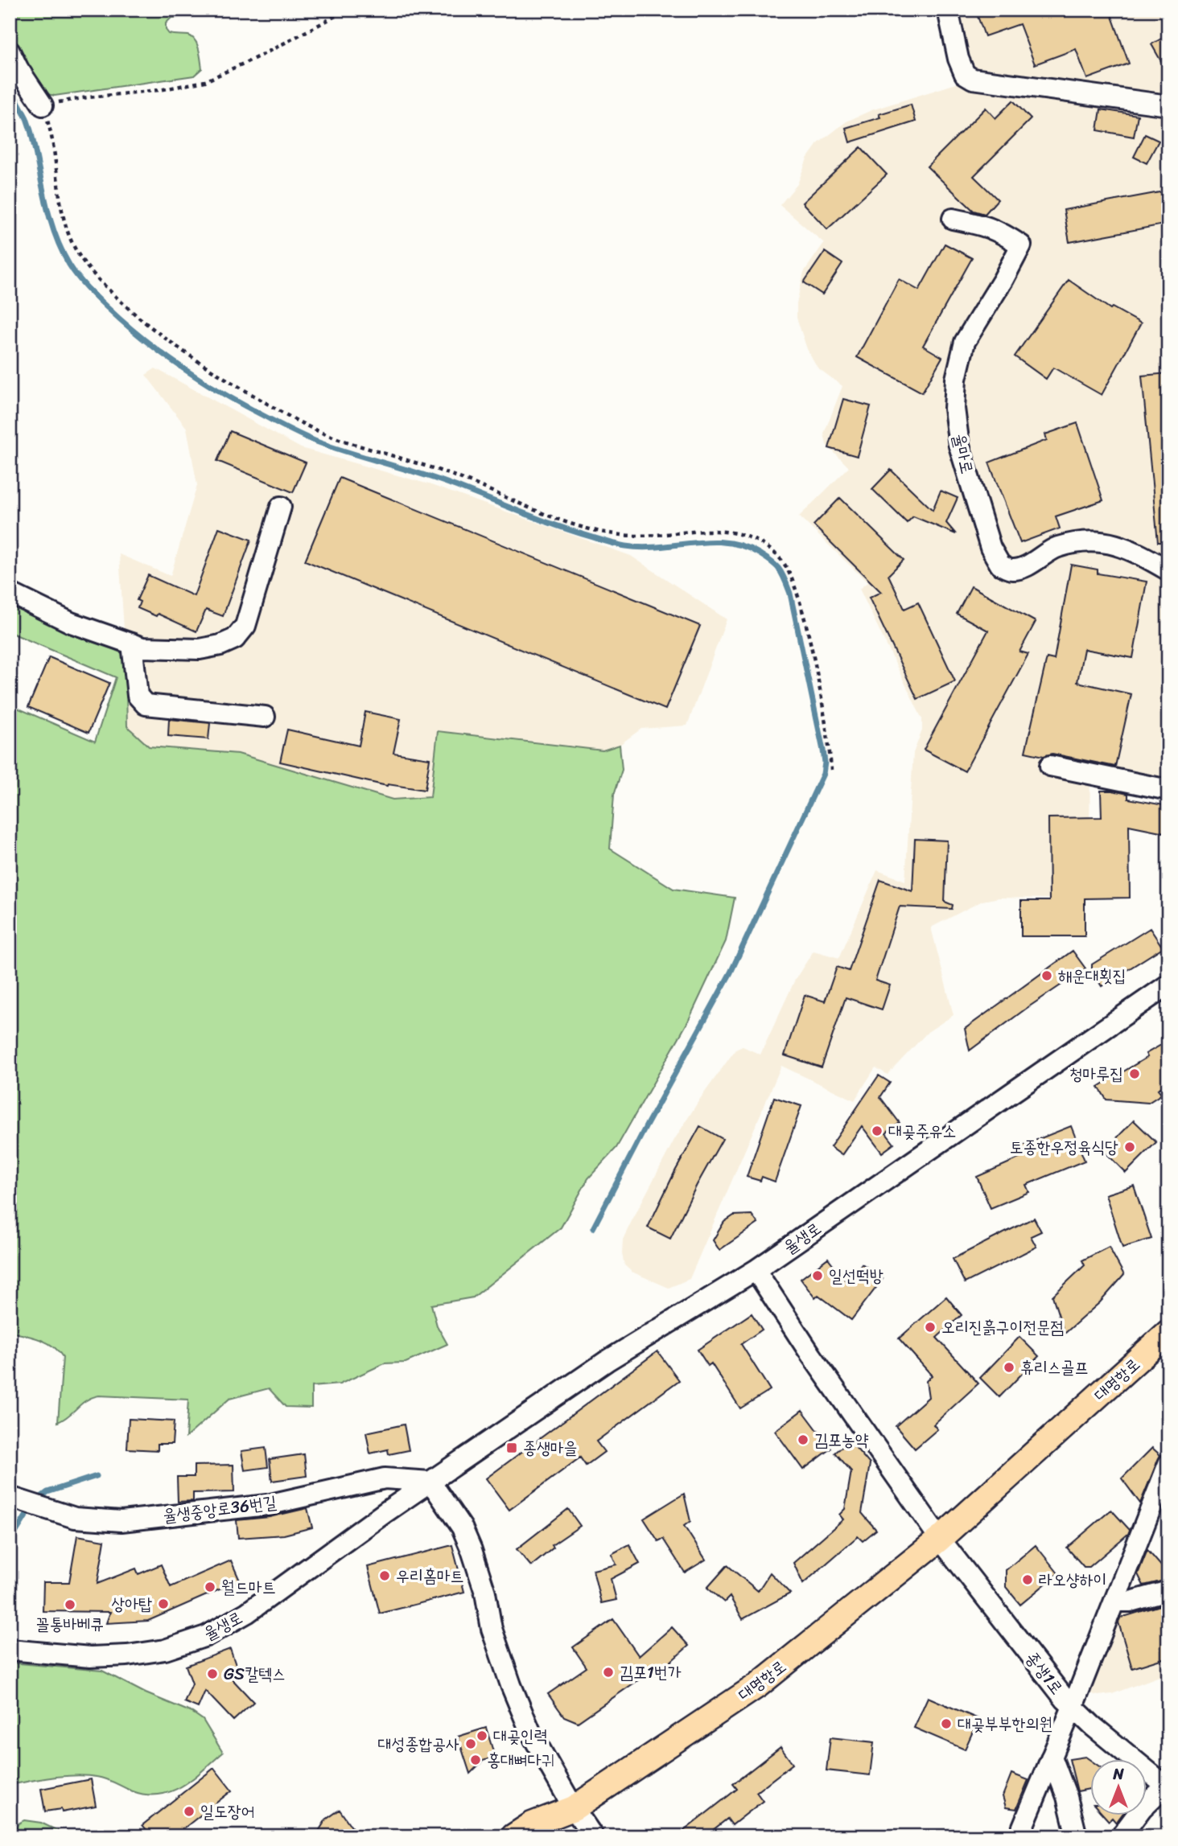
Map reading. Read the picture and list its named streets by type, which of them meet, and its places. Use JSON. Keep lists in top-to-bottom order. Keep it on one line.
{"streets":{"main road":["대명항로"],"street":["율마로","율생로","율생중앙로36번길","종생1로"]},"crossings":[["율생로","율생중앙로36번길"],["대명항로","종생1로"]],"places":{"other":["해운대횟집","청마루집","대곶주유소","토종한우정육식당","일선떡방","오리진흙구이전문점","휴리스골프","김포농약","우리홈마트","라오샹하이","월드마트","상아탑","꼴통바베큐","김포1번가","GS칼텍스","대곶부부한의원","대곶인력","대성종합공사","홍대뼈다귀","일도장어"],"transit":["종생마을"]},"north":"top"}
